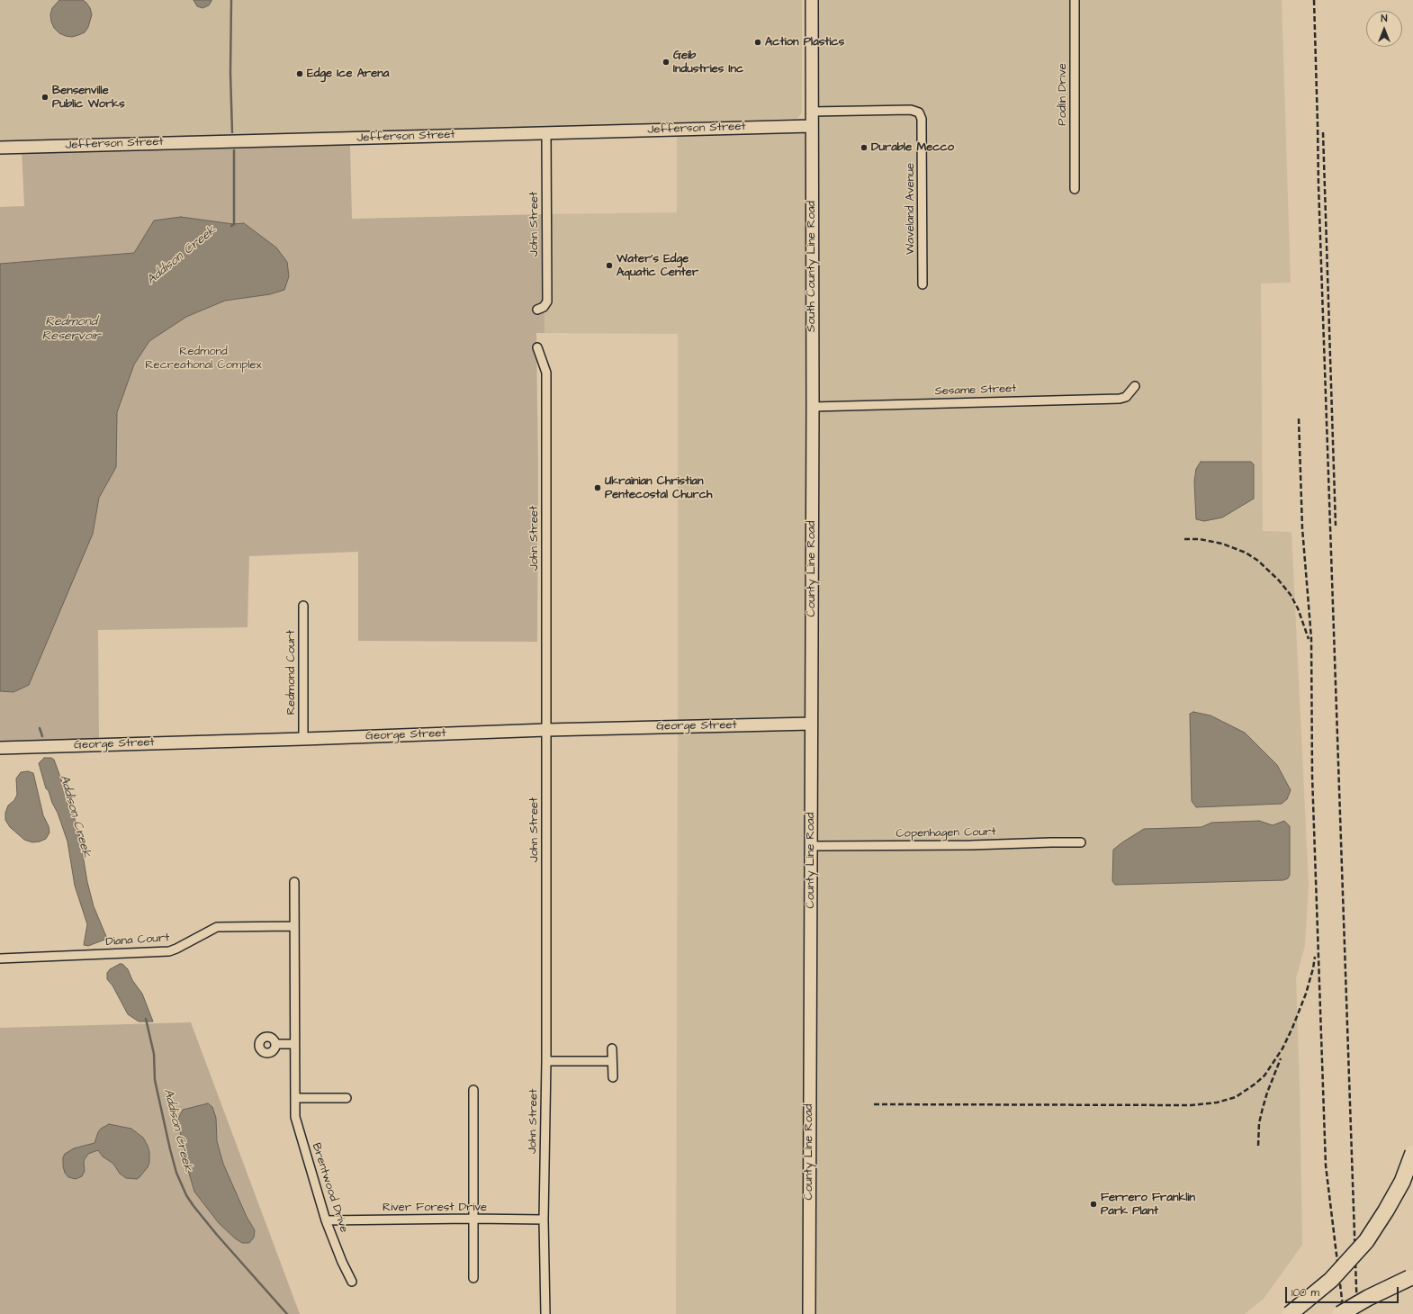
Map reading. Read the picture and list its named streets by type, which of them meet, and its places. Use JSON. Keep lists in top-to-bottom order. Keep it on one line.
{"streets":{"street":["Podlin Drive","Jefferson Street","Waveland Avenue","John Street","South County Line Road","Sesame Street","County Line Road","Redmond Court","George Street","Copenhagen Court","Diana Court","Brentwood Drive","River Forest Drive"]},"crossings":[["Jefferson Street","John Street"],["Jefferson Street","South County Line Road"],["John Street","George Street"],["John Street","River Forest Drive"],["South County Line Road","Sesame Street"],["South County Line Road","County Line Road"],["Sesame Street","County Line Road"],["County Line Road","George Street"],["County Line Road","Copenhagen Court"],["Redmond Court","George Street"],["Diana Court","Brentwood Drive"],["Brentwood Drive","River Forest Drive"]],"water":["Addison Creek","Redmond Reservoir"],"parks":["Redmond Recreational Complex"],"places":["Action Plastics","Geib Industries Inc","Edge Ice Arena","Bensenville Public Works","Durable Mecco","Water's Edge Aquatic Center","Ukrainian Christian Pentecostal Church","Ferrero Franklin Park Plant"],"scale_bar":"100 m","north":"top"}
